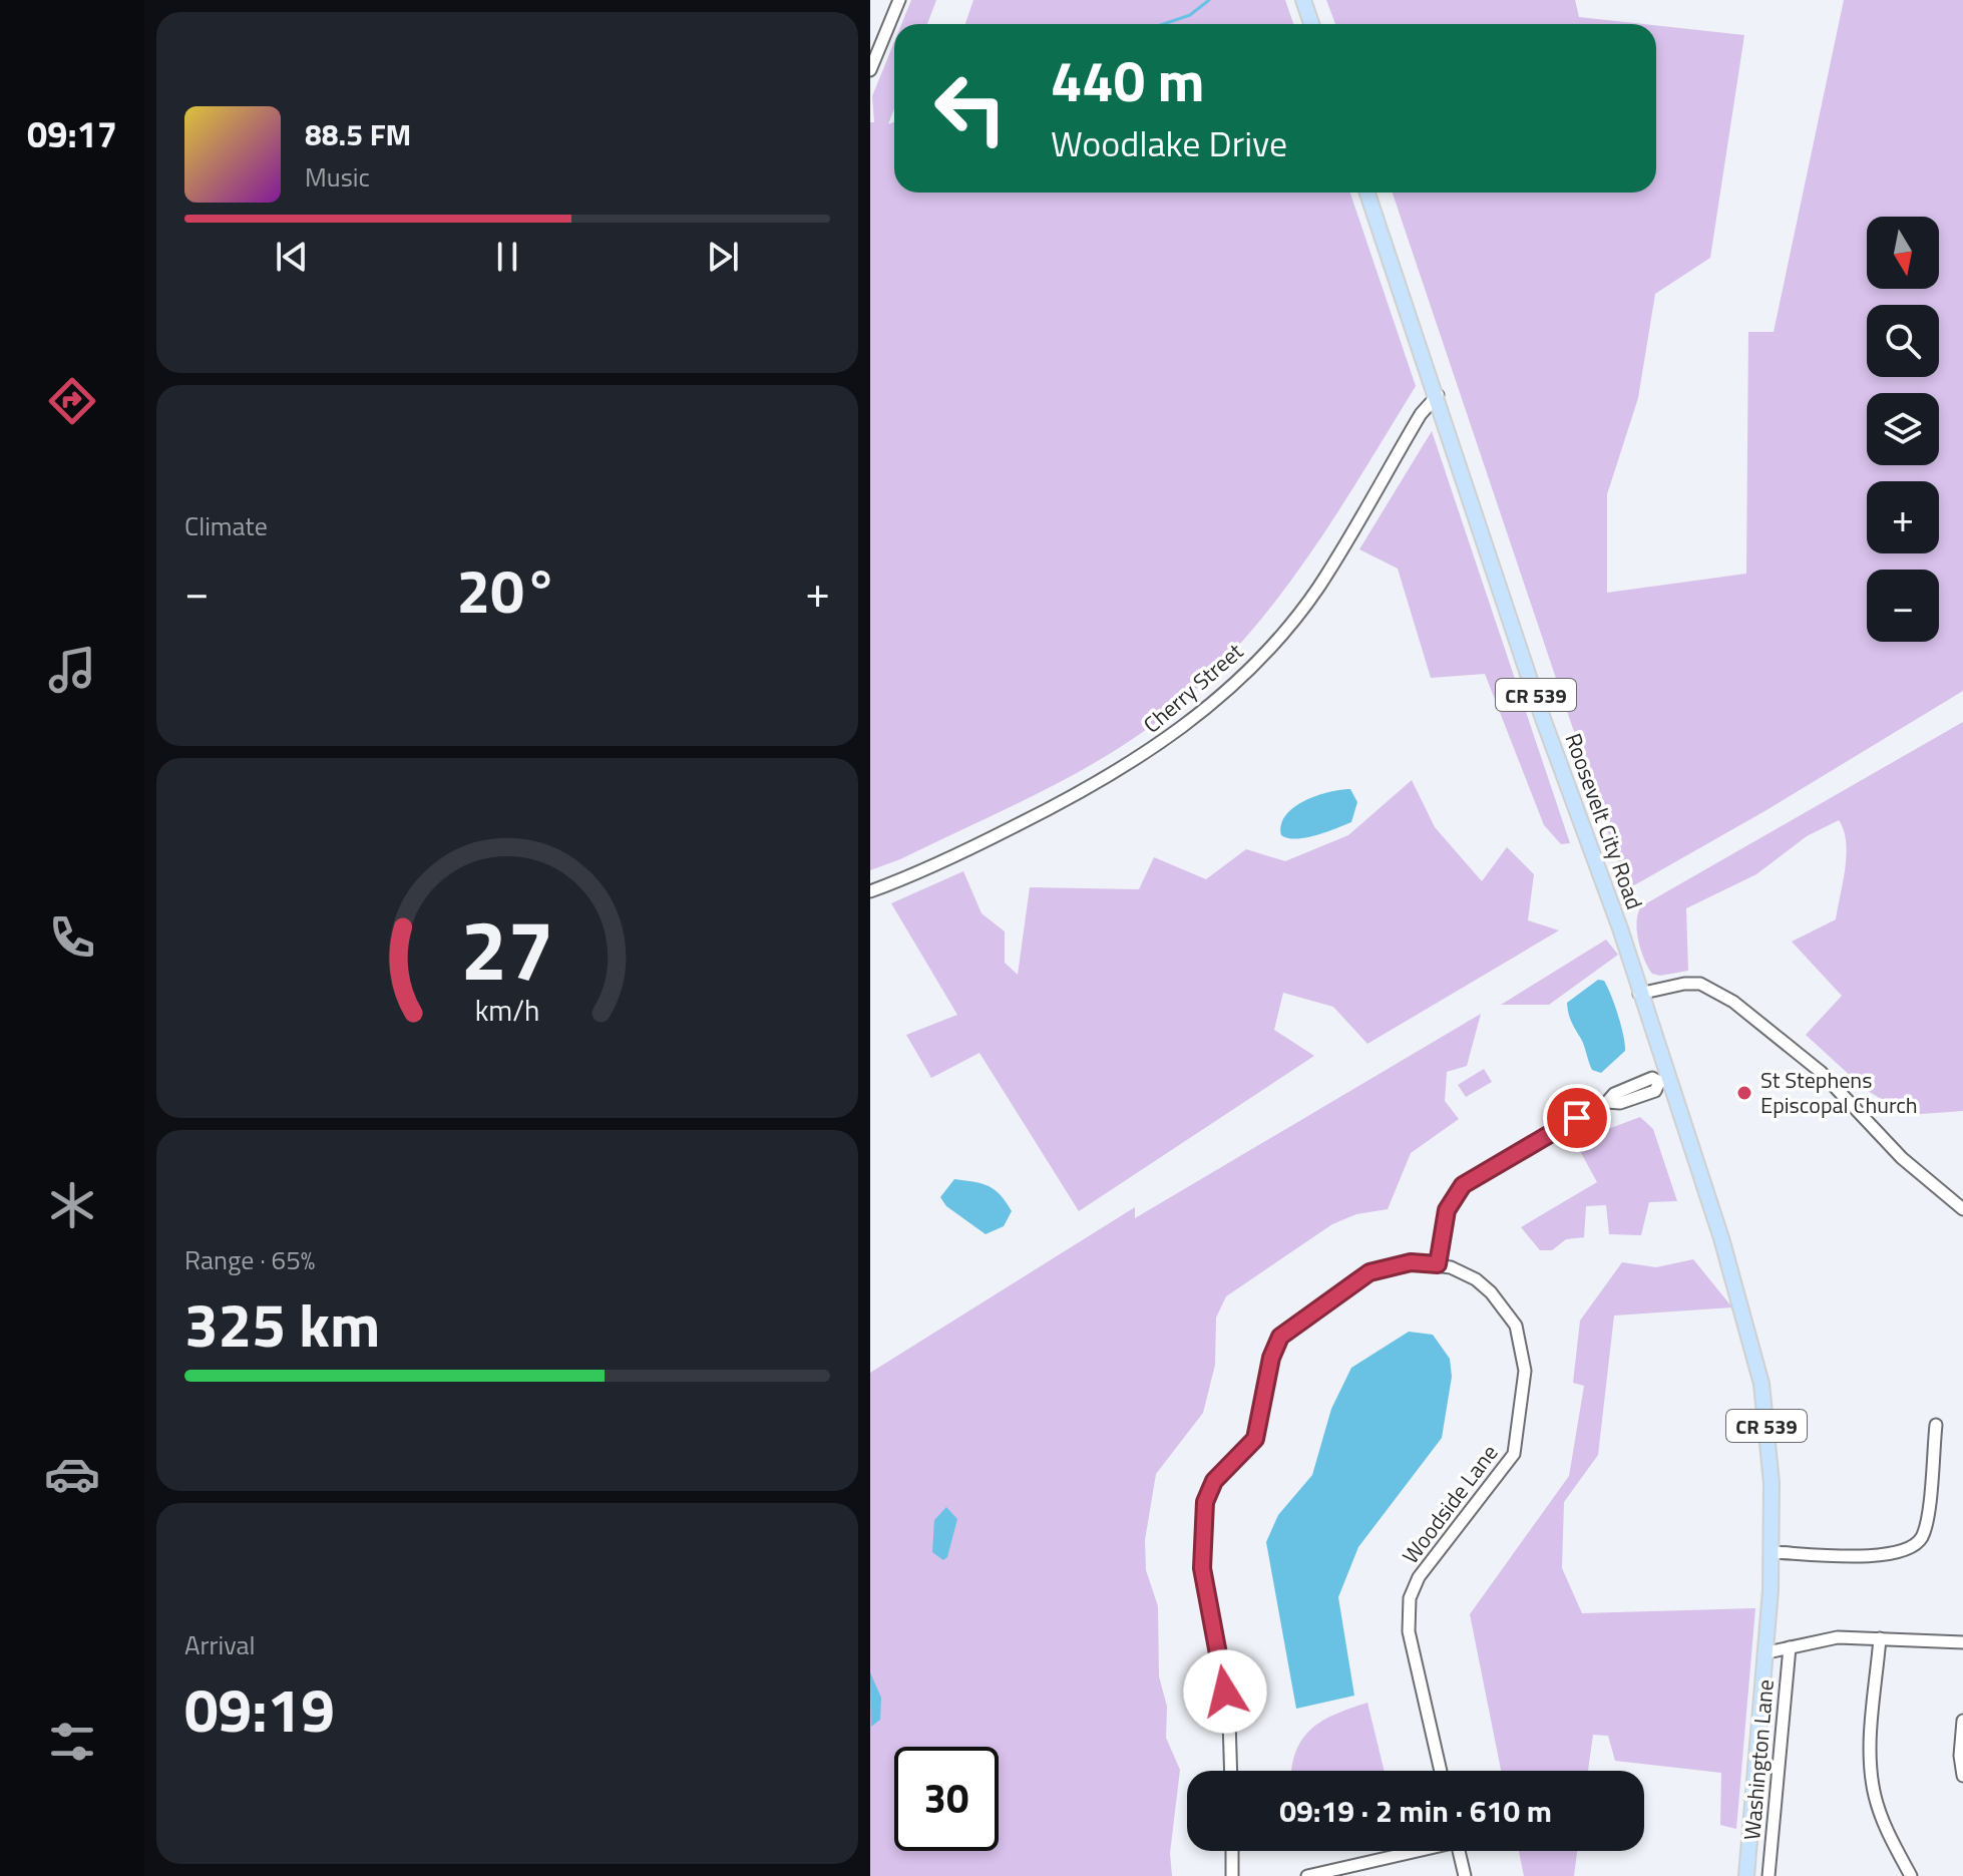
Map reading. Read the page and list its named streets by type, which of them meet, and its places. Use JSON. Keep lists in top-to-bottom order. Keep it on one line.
{"streets":{"main road":["CR 539","Roosevelt City Road"],"street":["Cherry Street","Woodside Lane","Washington Lane"]},"crossings":[["Cherry Street","Roosevelt City Road"],["CR 539","Roosevelt City Road"]],"places":["St Stephens Episcopal Church"],"north":"bottom","page":{"tabs":"09:17","turn":["440 m","Woodlake Drive"],"song":["88.5 FM","Music"],"map_buttons":["+","−"],"tile":["Climate",["Range · 65%","325 km"],["Arrival","09:19"]],"heat":["−","20°","+"],"limit":"30","trip":"09:19 · 2 min · 610 m","gauge":["27","km/h"]}}
